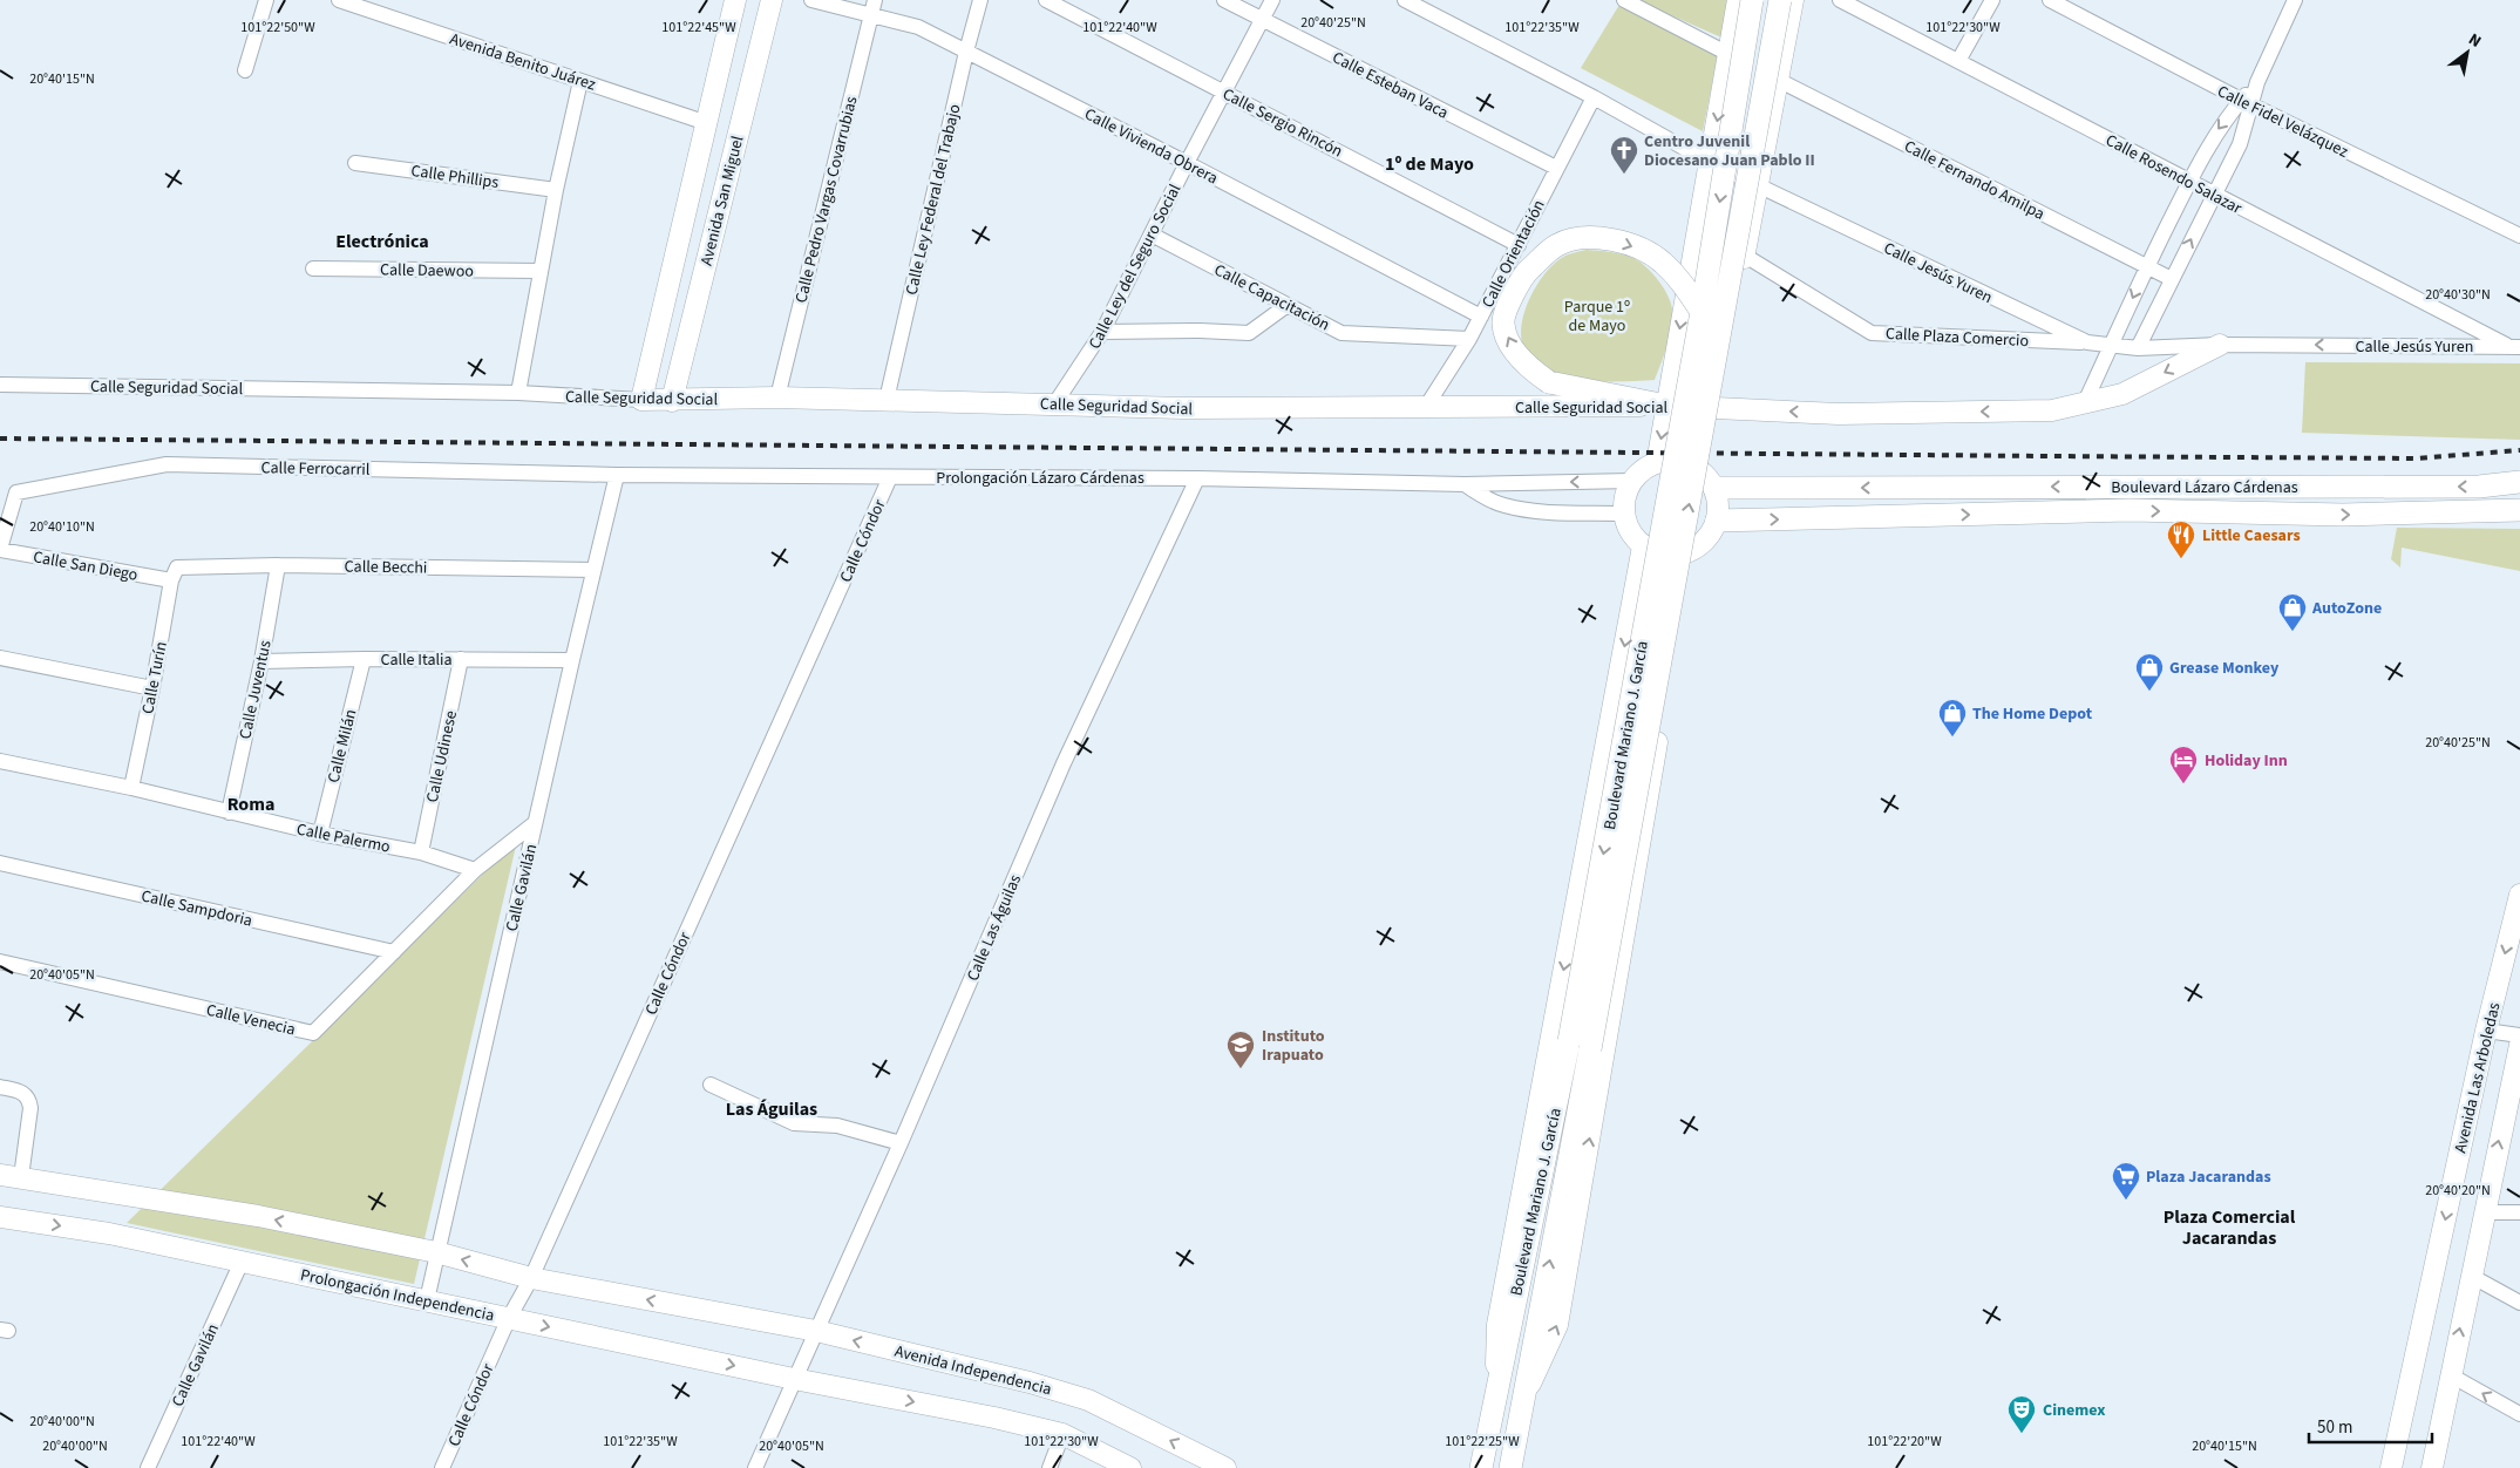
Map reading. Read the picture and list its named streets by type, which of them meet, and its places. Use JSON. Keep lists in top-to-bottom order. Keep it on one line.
{"streets":{"main road":["Boulevard Lázaro Cárdenas","Boulevard Mariano J. García"],"street":["Avenida Benito Juárez","Calle Esteban Vaca","Calle Fidel Velázquez","Calle Sergio Rincón","Calle Vivienda Obrera","Calle Rosendo Salazar","Calle Phillips","Calle Fernando Amilpa","Calle Pedro Vargas Covarrubias","Calle Ley Federal del Trabajo","Avenida San Miguel","Calle Orientación","Calle Ley del Seguro Social","Calle Daewoo","Calle Jesús Yuren","Calle Capacitación","Calle Plaza Comercio","Calle Seguridad Social","Calle Ferrocarril","Prolongación Lázaro Cárdenas","Calle Cóndor","Calle San Diego","Calle Becchi","Calle Italia","Calle Turín","Calle Juventus","Calle Milán","Calle Udinese","Calle Palermo","Calle Gavilán","Calle Sampdoria","Calle Las Águilas","Calle Venecia","Avenida Las Arboledas","Prolongación Independencia","Avenida Independencia"]},"crossings":[["Avenida Benito Juárez","Avenida San Miguel"],["Calle Esteban Vaca","Calle Orientación"],["Calle Esteban Vaca","Calle Ley del Seguro Social"],["Calle Sergio Rincón","Calle Orientación"],["Calle Sergio Rincón","Calle Ley del Seguro Social"],["Calle Vivienda Obrera","Calle Pedro Vargas Covarrubias"],["Calle Vivienda Obrera","Calle Ley Federal del Trabajo"],["Calle Vivienda Obrera","Calle Orientación"],["Calle Vivienda Obrera","Calle Ley del Seguro Social"],["Calle Rosendo Salazar","Calle Jesús Yuren"],["Calle Pedro Vargas Covarrubias","Calle Seguridad Social"],["Calle Ley Federal del Trabajo","Calle Seguridad Social"],["Avenida San Miguel","Calle Seguridad Social"],["Calle Orientación","Calle Jesús Yuren"],["Calle Orientación","Calle Capacitación"],["Calle Orientación","Calle Seguridad Social"],["Calle Ley del Seguro Social","Calle Capacitación"],["Calle Ley del Seguro Social","Calle Seguridad Social"],["Calle Jesús Yuren","Calle Plaza Comercio"],["Calle Jesús Yuren","Calle Seguridad Social"],["Calle Ferrocarril","Prolongación Lázaro Cárdenas"],["Calle Ferrocarril","Calle San Diego"],["Calle Ferrocarril","Calle Gavilán"],["Prolongación Lázaro Cárdenas","Calle Cóndor"],["Prolongación Lázaro Cárdenas","Calle Gavilán"],["Prolongación Lázaro Cárdenas","Calle Las Águilas"],["Calle Cóndor","Prolongación Independencia"],["Calle Cóndor","Avenida Independencia"],["Calle San Diego","Calle Becchi"],["Calle San Diego","Calle Turín"],["Calle Becchi","Calle Turín"],["Calle Becchi","Calle Juventus"],["Calle Becchi","Calle Gavilán"],["Calle Italia","Calle Juventus"],["Calle Italia","Calle Milán"],["Calle Italia","Calle Udinese"],["Calle Italia","Calle Gavilán"],["Calle Turín","Calle Palermo"],["Calle Juventus","Calle Palermo"],["Calle Milán","Calle Palermo"],["Calle Udinese","Calle Palermo"],["Calle Palermo","Calle Venecia"],["Calle Gavilán","Prolongación Independencia"],["Calle Sampdoria","Calle Venecia"],["Calle Las Águilas","Prolongación Independencia"],["Calle Las Águilas","Avenida Independencia"]],"districts":["1º de Mayo","Electrónica","Roma","Las Águilas","Plaza Comercial Jacarandas"],"parks":["Parque 1º de Mayo"],"places":{"church":["Centro Juvenil Diocesano Juan Pablo II"],"restaurant":["Little Caesars"],"shop":["AutoZone","Grease Monkey","The Home Depot"],"hotel":["Holiday Inn"],"school or university":["Instituto Irapuato"],"supermarket":["Plaza Jacarandas"],"theatre":["Cinemex"]},"scale_bar":"50 m","north":"top right","coordinates":["20°40'25\"N","101°22'50\"W","101°22'45\"W","101°22'40\"W","101°22'35\"W","101°22'30\"W","20°40'15\"N","20°40'30\"N","20°40'10\"N","20°40'05\"N","20°40'20\"N","20°40'00\"N","101°22'25\"W","101°22'20\"W"]}
